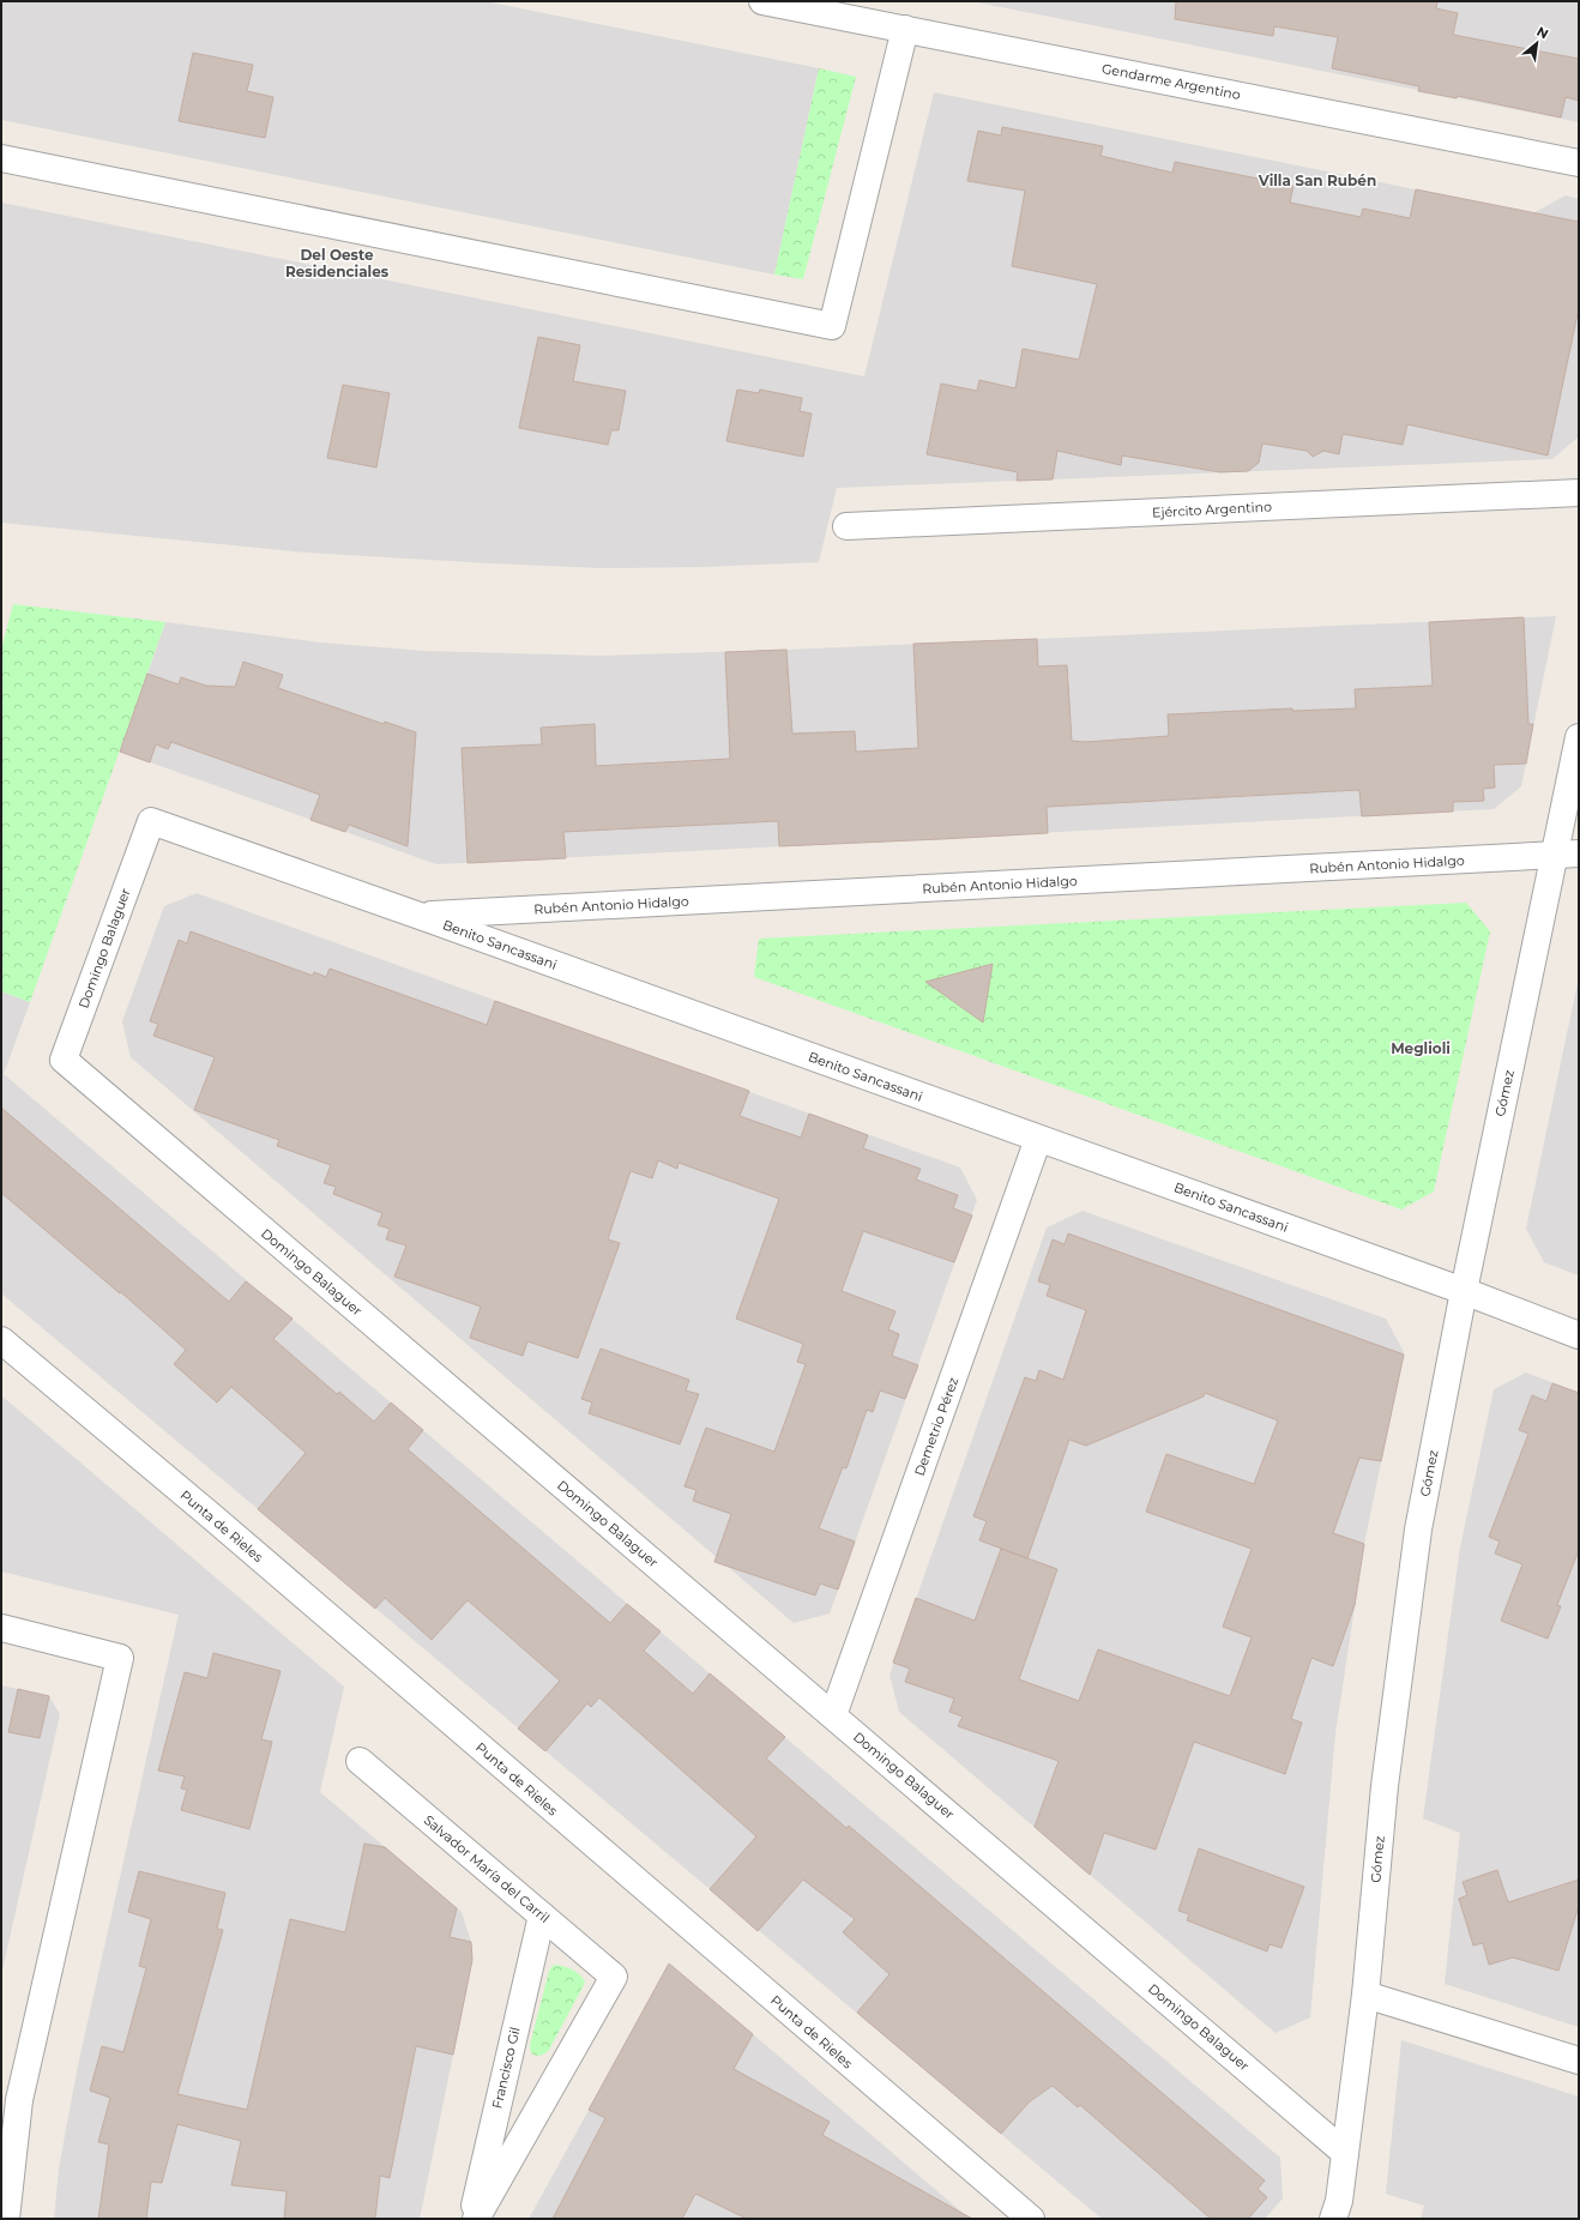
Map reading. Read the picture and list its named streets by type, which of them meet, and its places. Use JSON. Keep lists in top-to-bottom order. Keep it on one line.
{"streets":{"street":["Gendarme Argentino","Ejército Argentino","Rubén Antonio Hidalgo","Benito Sancassani","Domingo Balaguer","Gómez","Demetrio Pérez","Punta de Rieles","Salvador María del Carril","Francisco Gil"]},"crossings":[["Rubén Antonio Hidalgo","Benito Sancassani"],["Rubén Antonio Hidalgo","Gómez"],["Benito Sancassani","Domingo Balaguer"],["Benito Sancassani","Gómez"],["Benito Sancassani","Demetrio Pérez"],["Domingo Balaguer","Gómez"],["Domingo Balaguer","Demetrio Pérez"],["Salvador María del Carril","Francisco Gil"]],"districts":["Villa San Rubén","Del Oeste Residenciales","Meglioli"],"north":"top right"}
